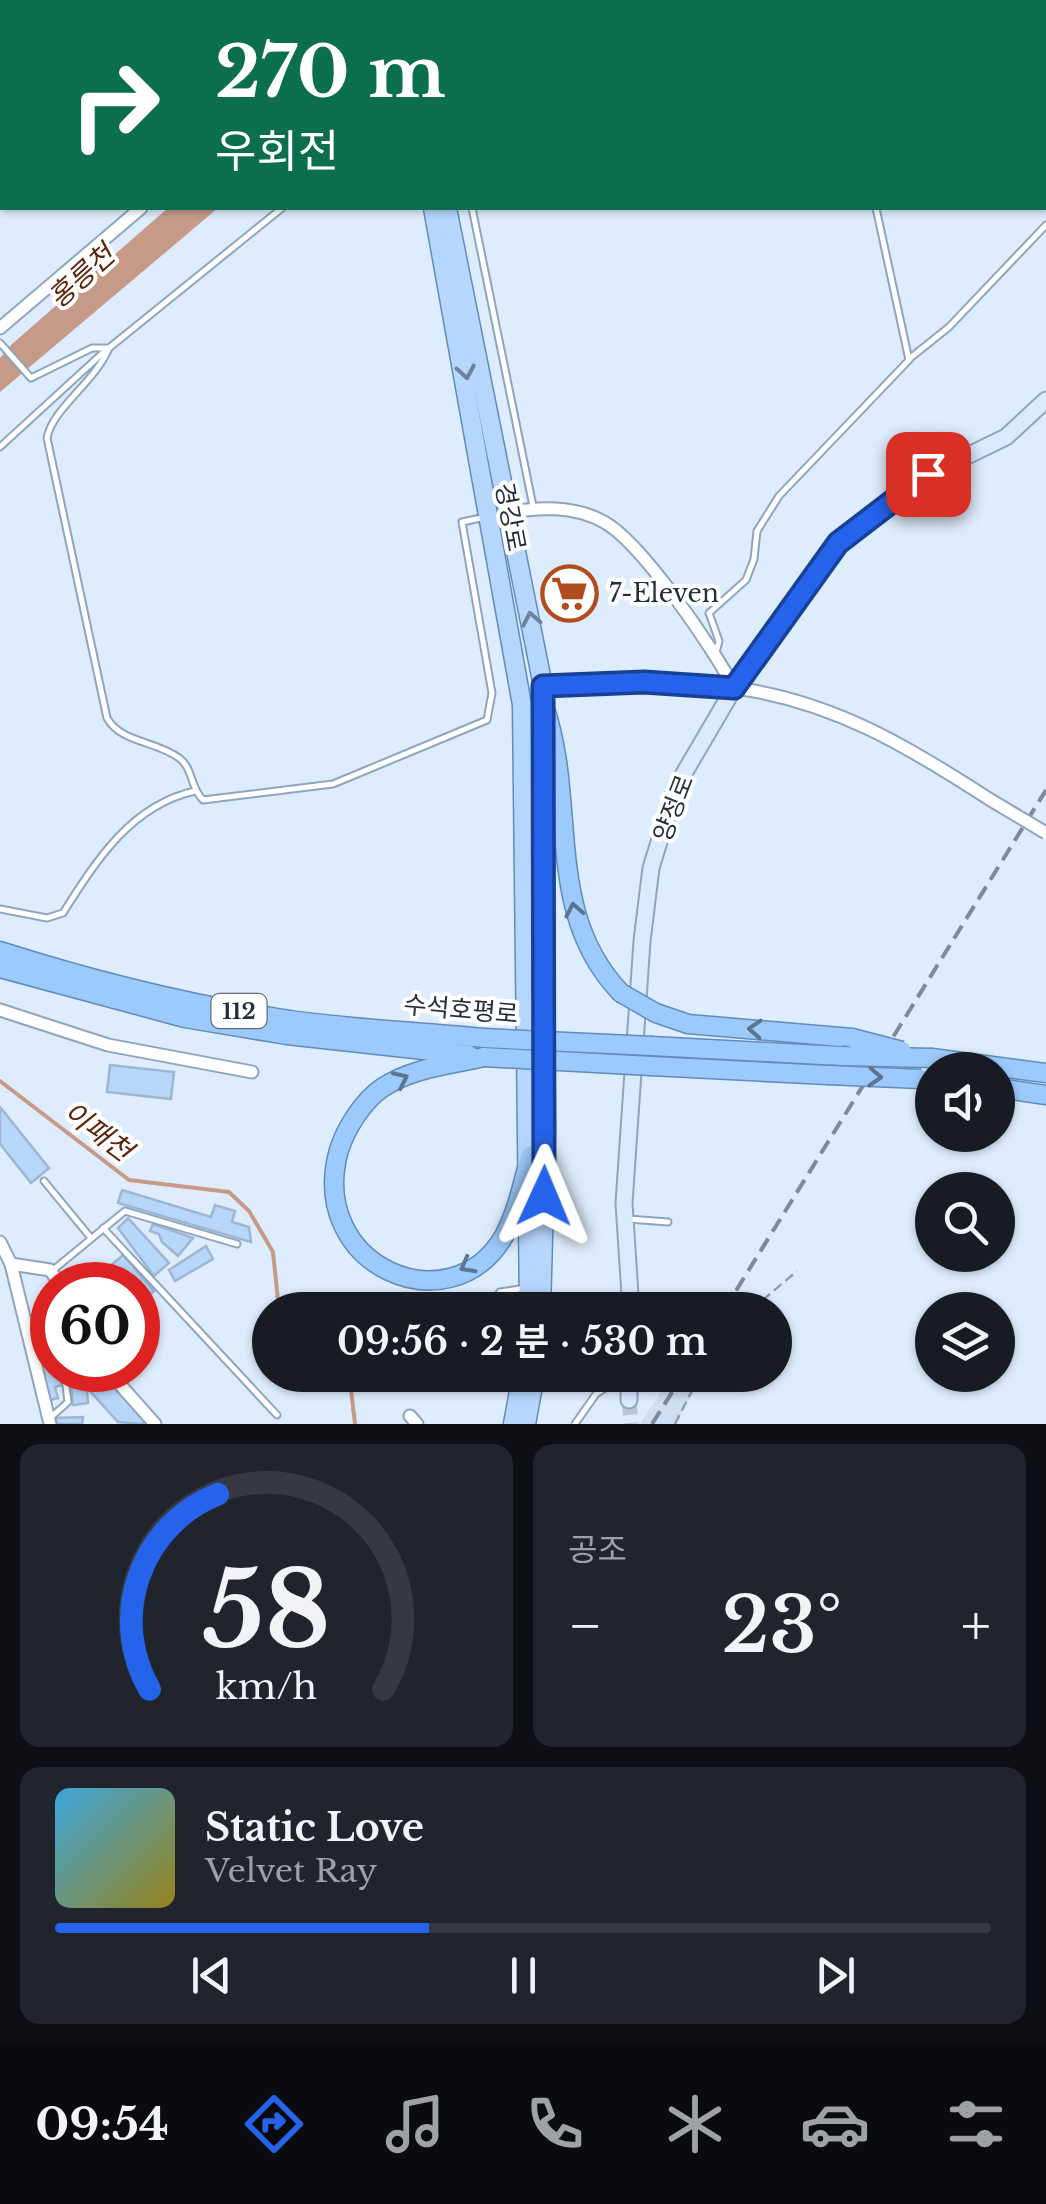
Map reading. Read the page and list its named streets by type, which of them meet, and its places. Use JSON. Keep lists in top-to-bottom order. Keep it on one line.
{"streets":{"highway":["수석호평로","112"],"main road":["경강로","양정로"]},"water":["홍릉천","이패천"],"places":{"supermarket":["7-Eleven"]},"page":{"turn":["270 m","우회전"],"limit":"60","trip":"09:56 · 2 분 · 530 m","tile":"공조","heat":["−","23°","+"],"song":["Static Love","Velvet Ray"],"tabs":"09:54","gauge":["58","km/h"]}}
